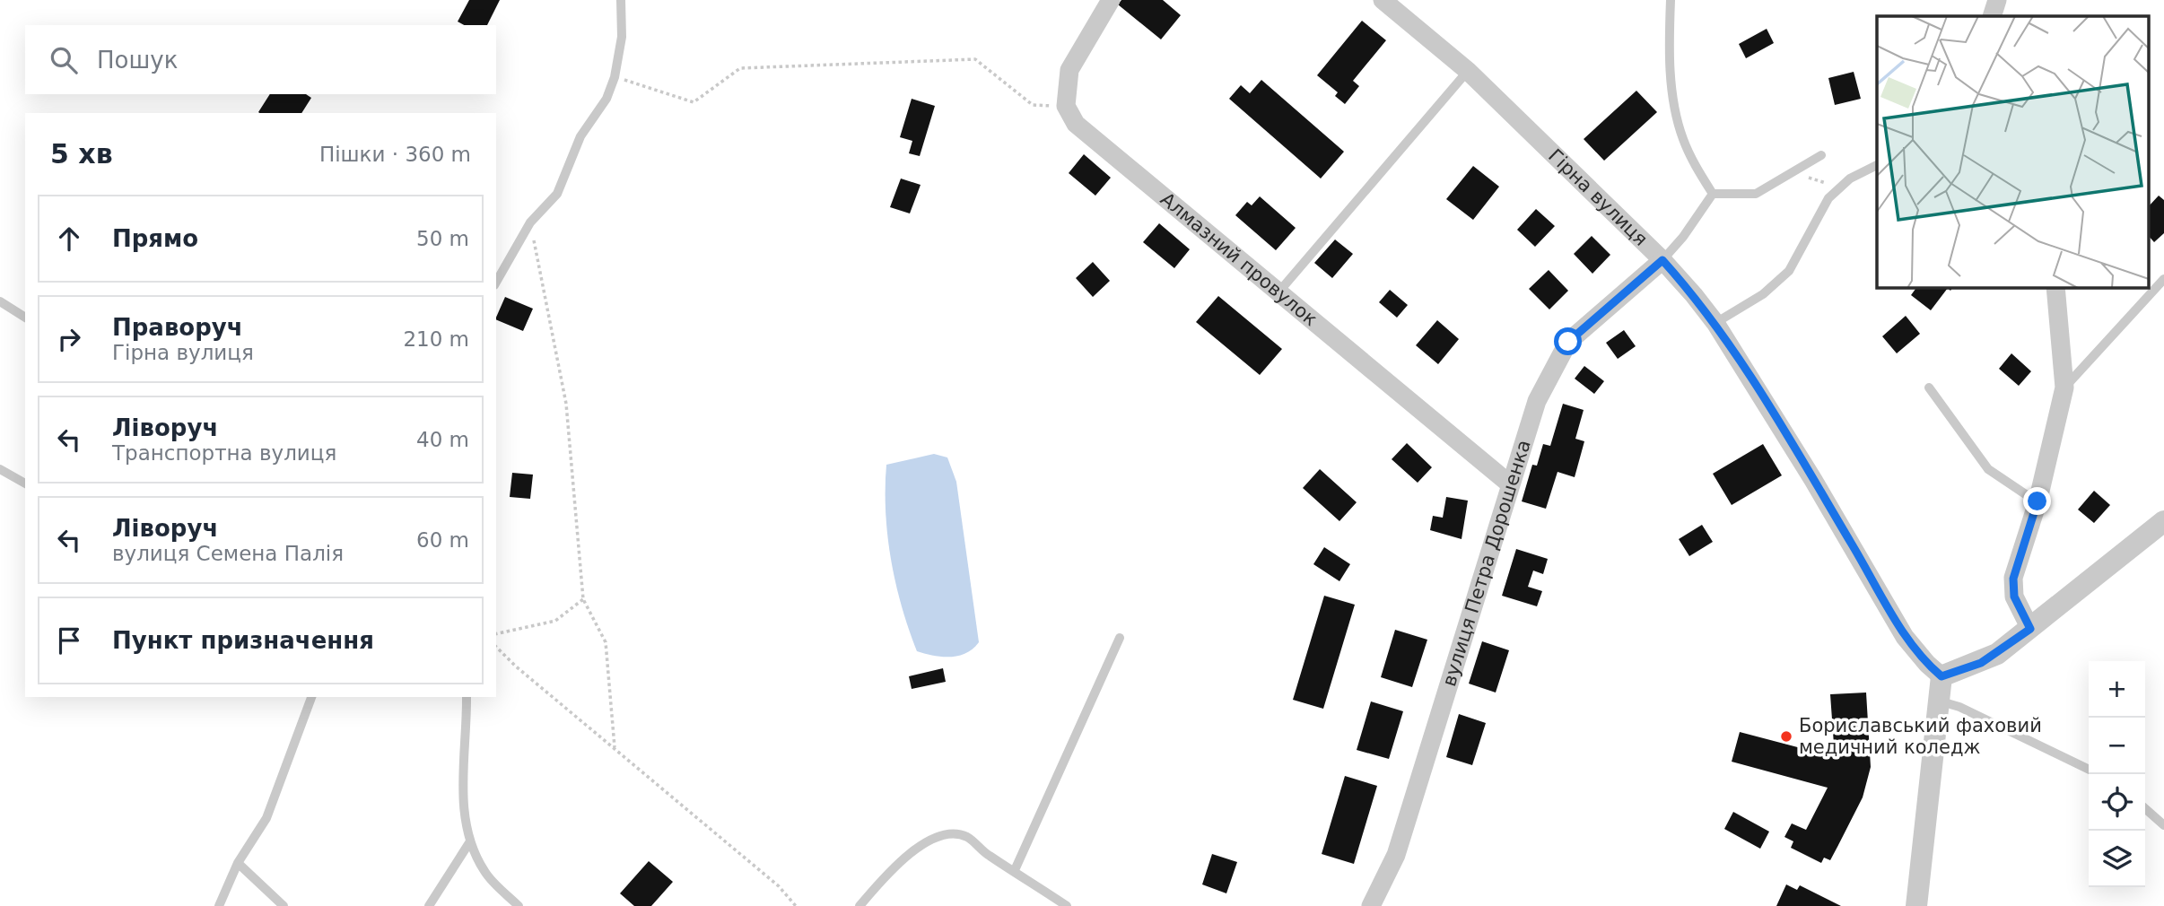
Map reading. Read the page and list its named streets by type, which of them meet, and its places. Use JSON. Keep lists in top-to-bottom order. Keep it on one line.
{"streets":{"street":["Гірна вулиця","Алмазний провулок","вулиця Петра Дорошенка"]},"crossings":[["Гірна вулиця","вулиця Петра Дорошенка"],["Алмазний провулок","вулиця Петра Дорошенка"]],"places":["Бориславський фаховий медичний коледж"],"page":{"search":"Пошук","heading":["5 хв","Пішки · 360 m"],"list":[["Прямо","50 m"],["Праворуч","Гірна вулиця","210 m"],["Ліворуч","Транспортна вулиця","40 m"],["Ліворуч","вулиця Семена Палія","60 m"],"Пункт призначення"],"map_buttons":["+","−"]}}
